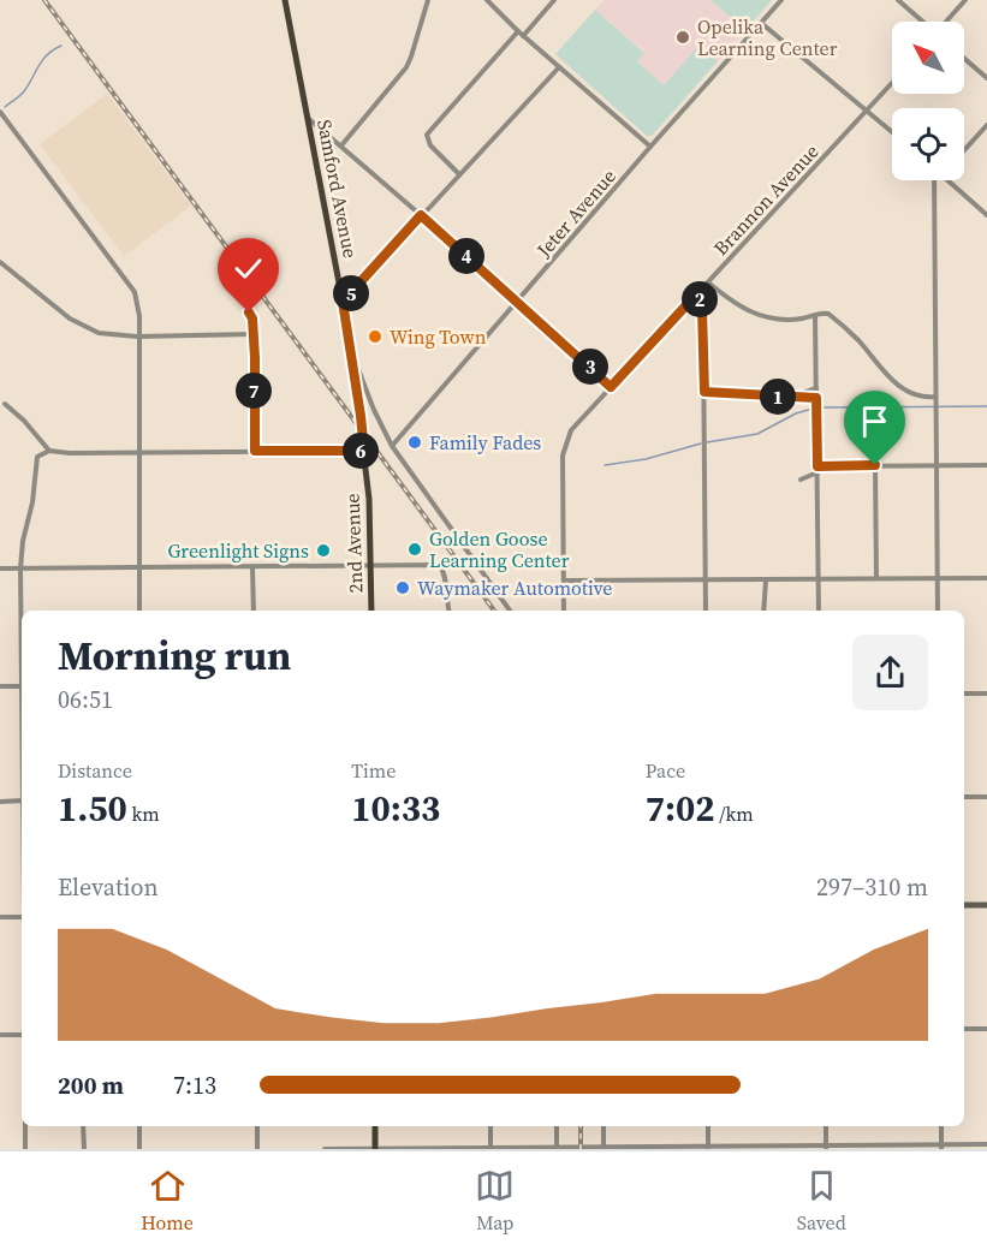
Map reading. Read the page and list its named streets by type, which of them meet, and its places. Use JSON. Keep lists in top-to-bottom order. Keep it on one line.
{"streets":{"main road":["Samford Avenue","2nd Avenue"],"street":["Brannon Avenue","Jeter Avenue"]},"crossings":[["Samford Avenue","2nd Avenue"]],"places":["Opelika Learning Center","Wing Town","Family Fades","Golden Goose Learning Center","Greenlight Signs","Waymaker Automotive"],"north":"top left","page":{"pins":["4","5","2","3","7","1","6"],"heading":["Morning run","06:51"],"stats":[["Distance","1.50 km"],["Time","10:33"],["Pace","7:02 /km"]],"chart":["Elevation","297–310 m"],"list":[{"name":"200 m","note":"7:13"}],"tabs":["Home","Map","Saved"]}}
